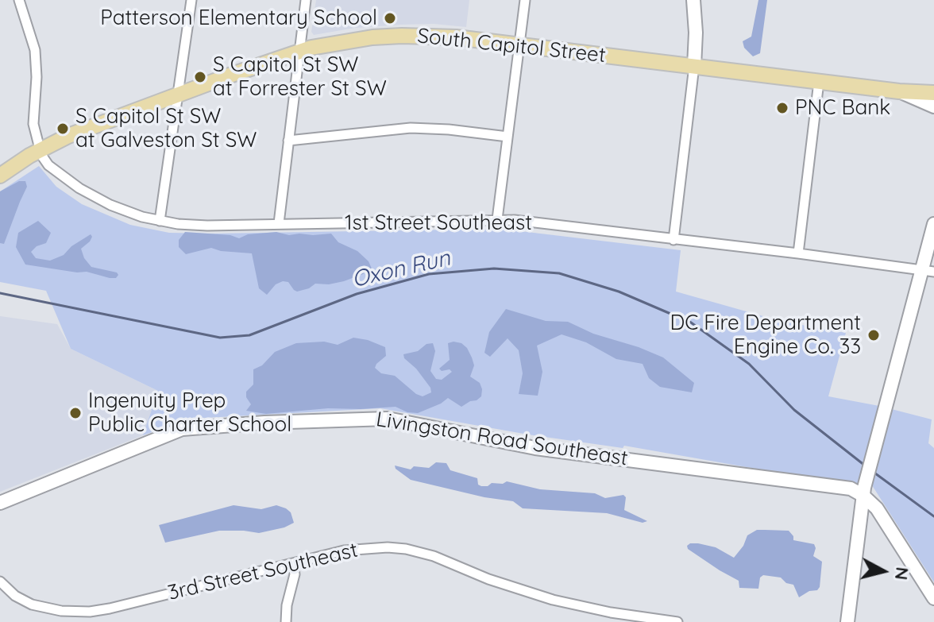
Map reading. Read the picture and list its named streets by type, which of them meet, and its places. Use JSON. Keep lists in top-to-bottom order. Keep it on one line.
{"streets":{"main road":["South Capitol Street"],"street":["1st Street Southeast","Livingston Road Southeast","3rd Street Southeast"]},"crossings":[["South Capitol Street","1st Street Southeast"]],"water":["Oxon Run"],"places":["Patterson Elementary School","S Capitol St SW at Forrester St SW","PNC Bank","S Capitol St SW at Galveston St SW","DC Fire Department Engine Co. 33","Ingenuity Prep Public Charter School"],"north":"right"}
